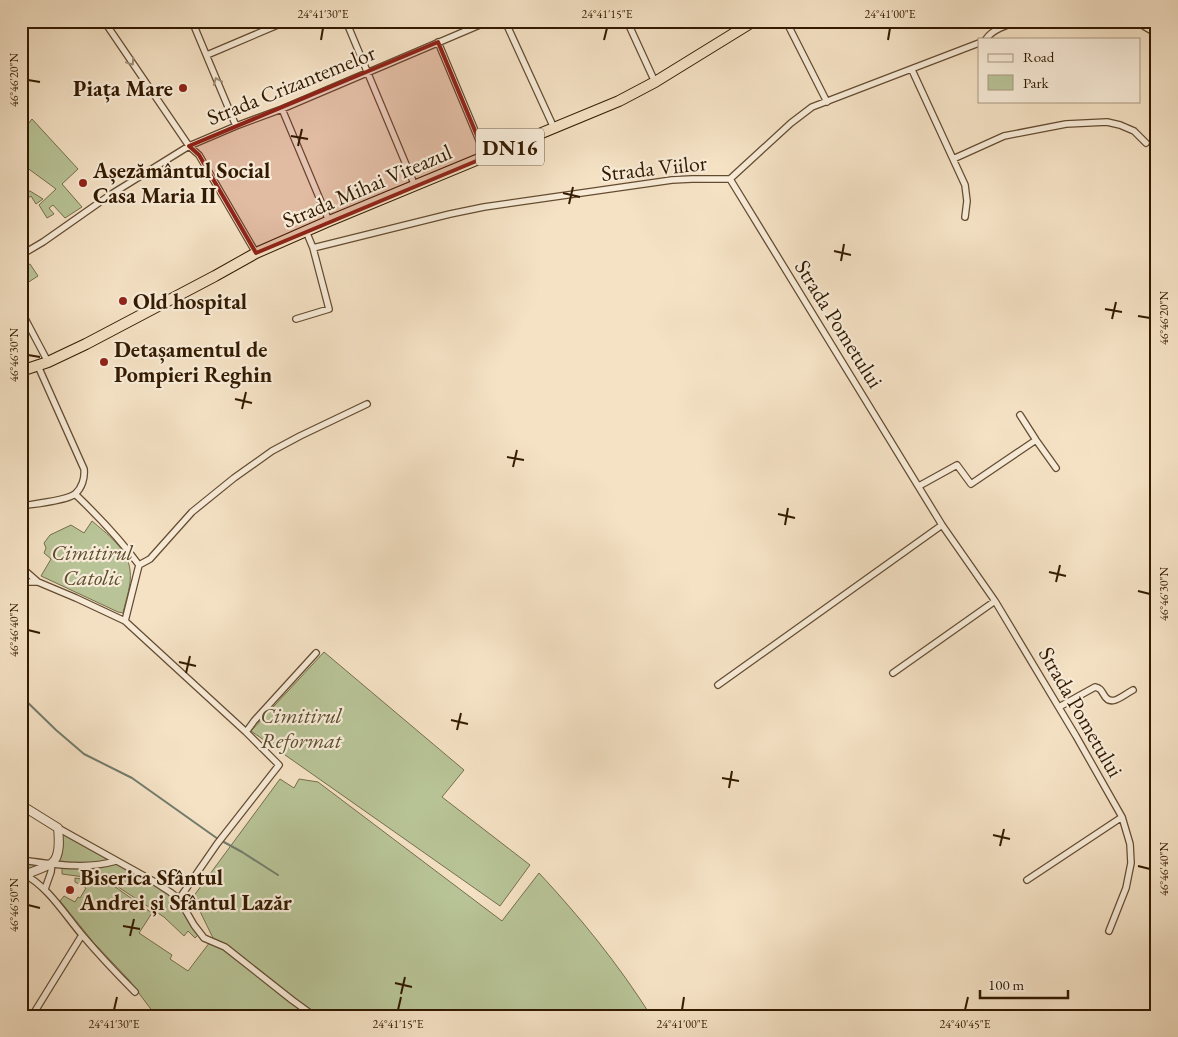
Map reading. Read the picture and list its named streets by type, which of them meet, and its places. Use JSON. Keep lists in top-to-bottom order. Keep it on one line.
{"streets":{"highway":["DN16","Strada Mihai Viteazul"],"street":["Strada Crizantemelor","Strada Viilor","Strada Pometului"]},"crossings":[["Strada Viilor","Strada Pometului"]],"parks":["Cimitirul Catolic","Cimitirul Reformat"],"places":["Piața Mare","Așezământul Social Casa Maria II","Old hospital","Detașamentul de Pompieri Reghin","Biserica Sfântul Andrei și Sfântul Lazăr"],"legend":["Road","Park"],"scale_bar":"100 m","coordinates":["24°41'30\"E","24°41'15\"E","24°41'00\"E","46°46'20\"N","46°46'30\"N","46°46'40\"N","46°46'50\"N","24°40'45\"E"]}
